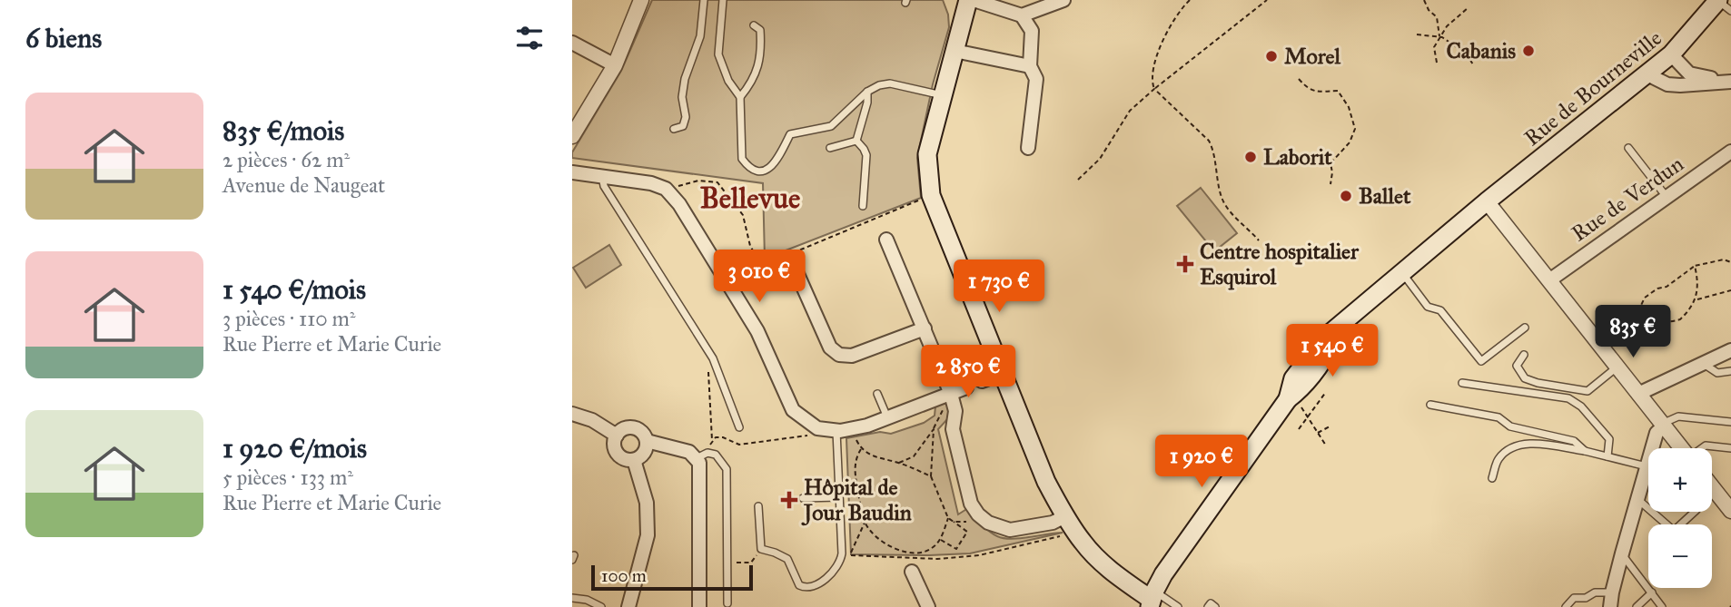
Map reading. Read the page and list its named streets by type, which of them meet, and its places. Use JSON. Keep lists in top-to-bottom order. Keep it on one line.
{"streets":{"main road":["Rue de Bourneville"],"street":["Rue de Verdun"]},"districts":["Bellevue"],"places":{"other":["Cabanis","Morel","Laborit","Ballet"],"health":["Centre hospitalier Esquirol","Hôpital de Jour Baudin"]},"scale_bar":"100 m","page":{"heading":"6 biens","list":[{"name":"835 €/mois","note":"2 pièces · 62 m² · Avenue de Naugeat"},{"name":"1 540 €/mois","note":"3 pièces · 110 m² · Rue Pierre et Marie Curie"},{"name":"1 920 €/mois","note":"5 pièces · 133 m² · Rue Pierre et Marie Curie"}],"price":["3 010 €","1 730 €","835 €","1 540 €","2 850 €","1 920 €"],"map_buttons":["+","−"],"scale":"100 m"}}
